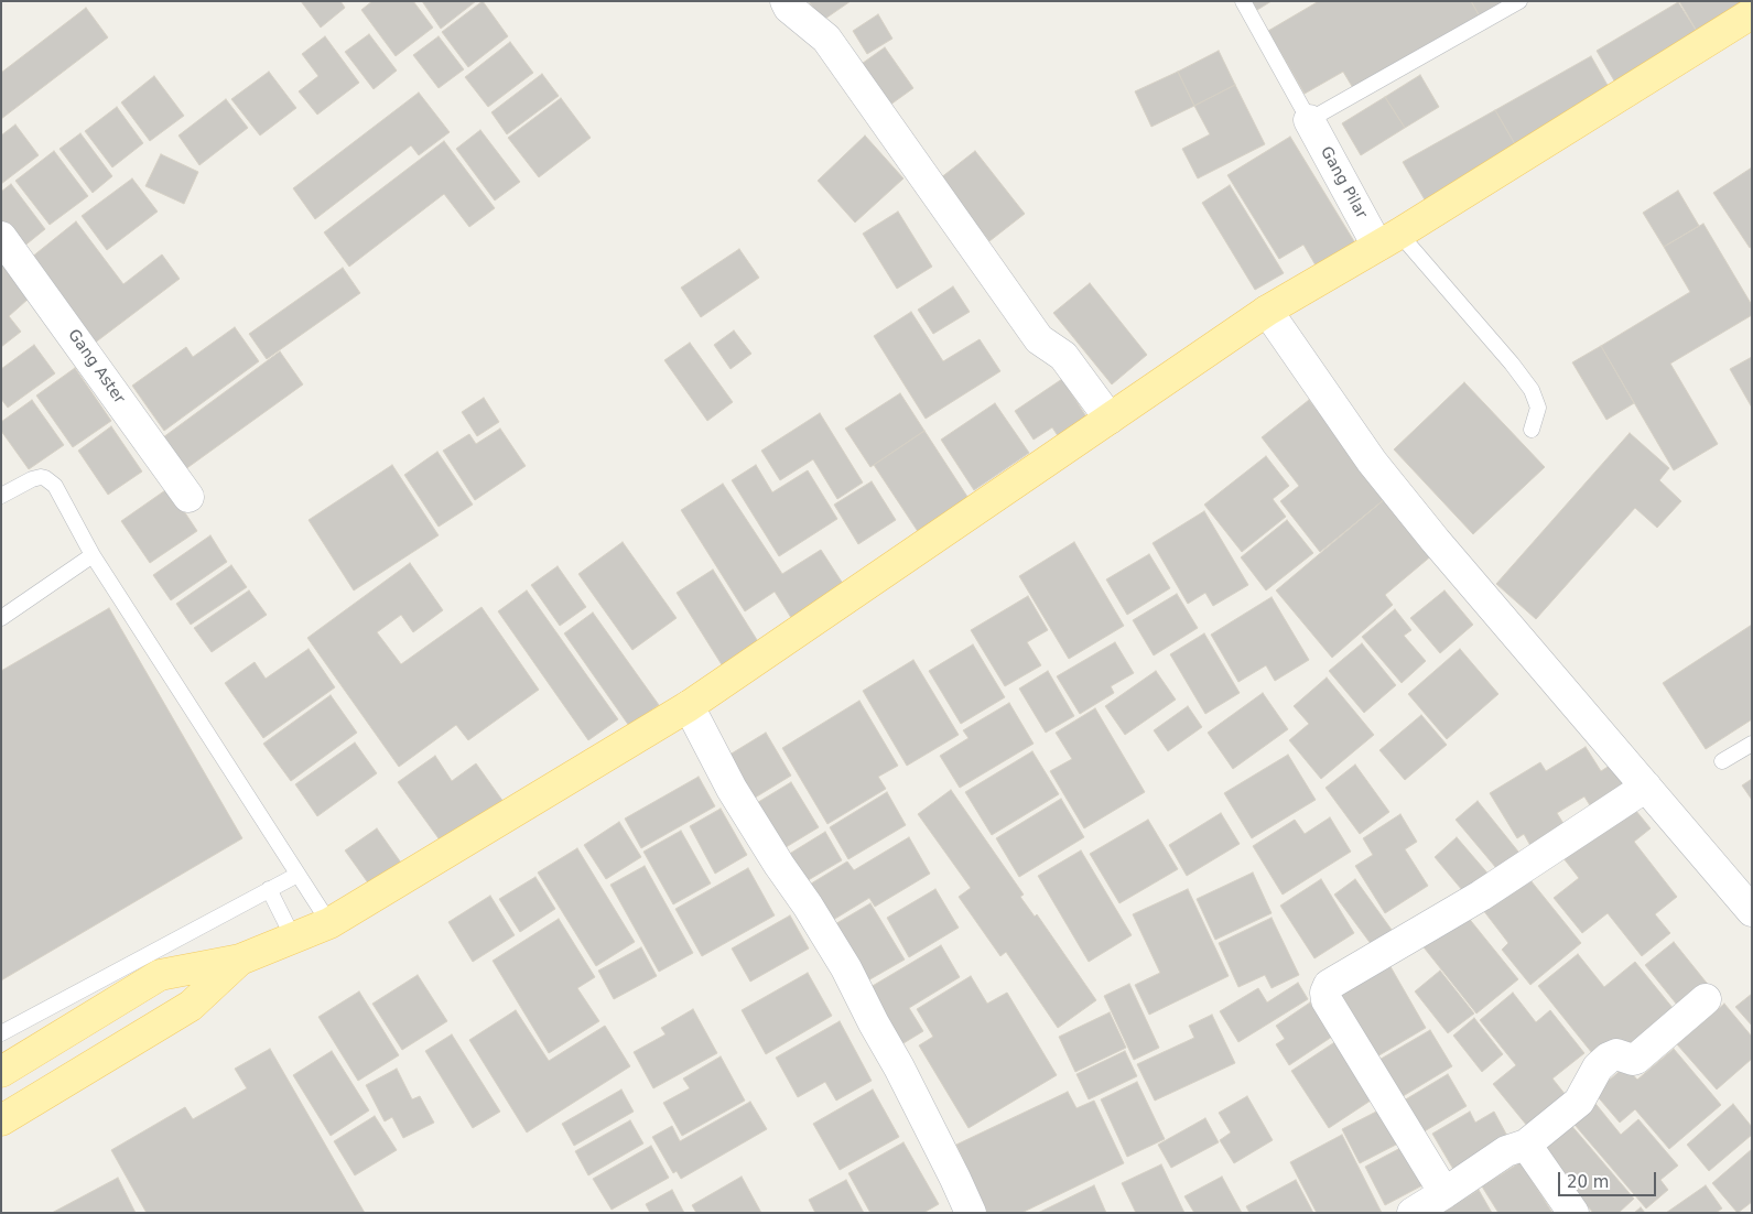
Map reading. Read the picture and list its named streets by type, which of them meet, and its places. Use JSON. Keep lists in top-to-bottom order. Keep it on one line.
{"streets":{"street":["Gang Pilar","Gang Aster"]},"scale_bar":"20 m"}
